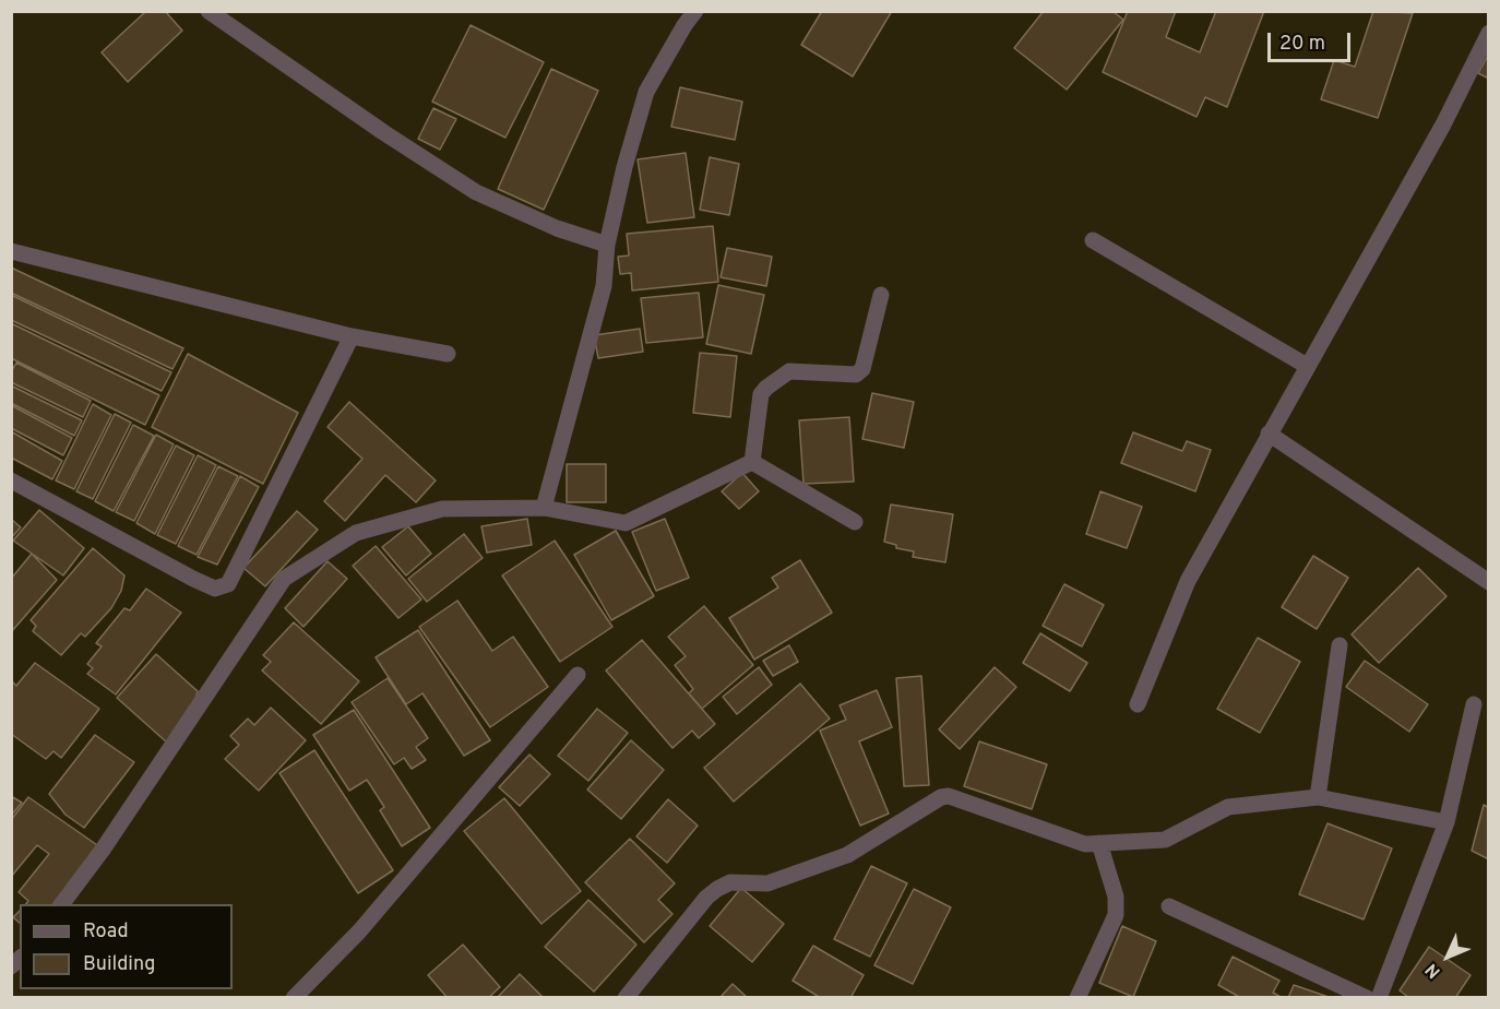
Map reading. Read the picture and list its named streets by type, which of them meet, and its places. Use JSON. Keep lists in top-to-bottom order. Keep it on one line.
{"legend":["Road","Building"],"scale_bar":"20 m","north":"bottom left"}
